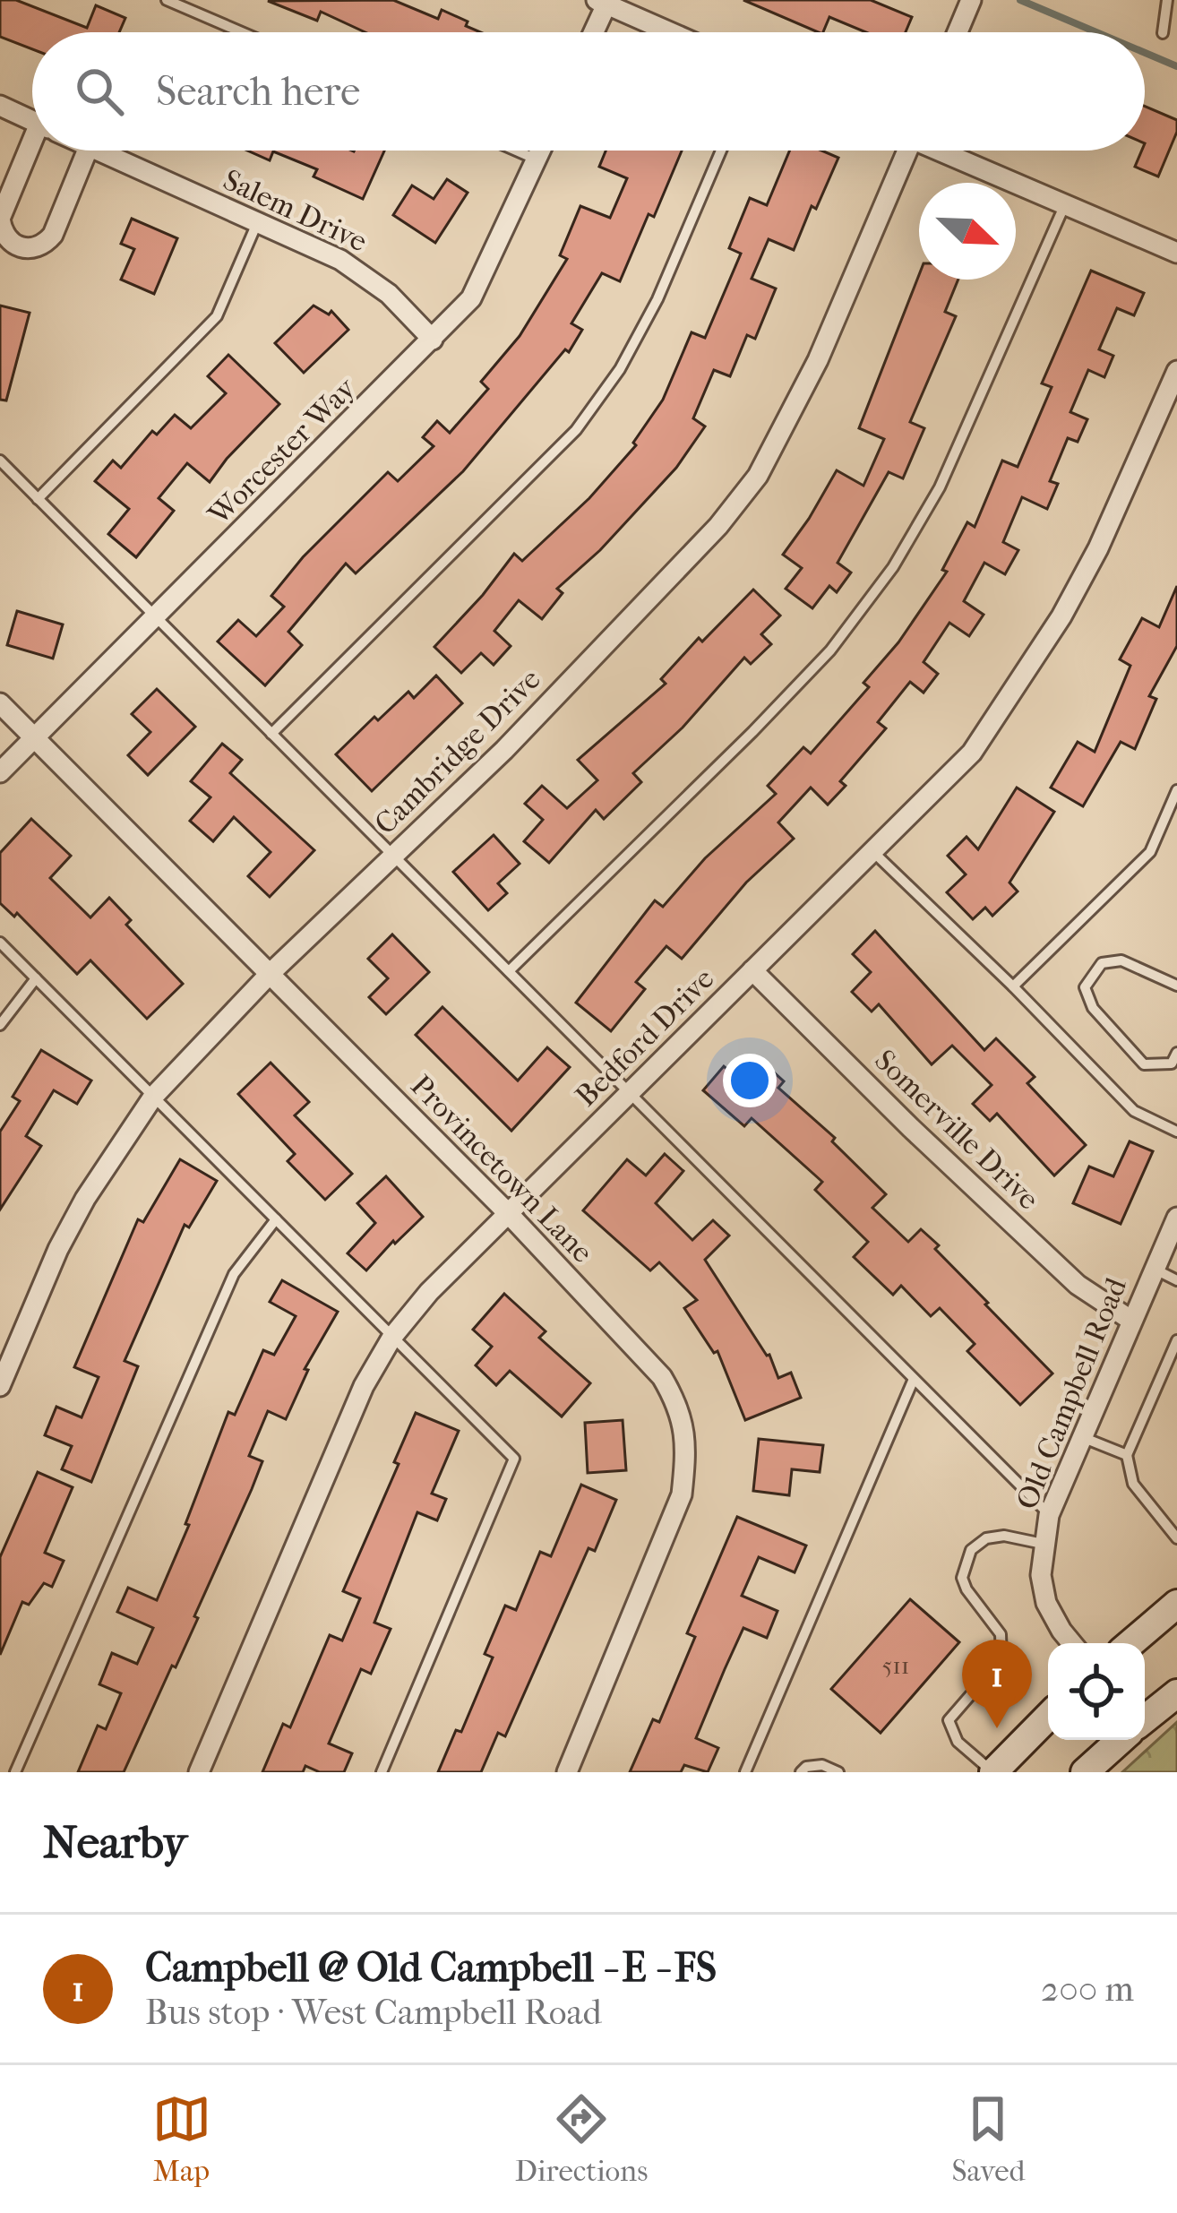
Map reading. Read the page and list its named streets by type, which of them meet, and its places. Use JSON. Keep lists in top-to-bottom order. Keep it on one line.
{"streets":{"street":["Salem Drive","Worcester Way","Cambridge Drive","Bedford Drive","Somerville Drive","Provincetown Lane","Old Campbell Road"]},"crossings":[["Salem Drive","Worcester Way"],["Worcester Way","Provincetown Lane"],["Cambridge Drive","Provincetown Lane"],["Bedford Drive","Somerville Drive"],["Bedford Drive","Provincetown Lane"],["Somerville Drive","Old Campbell Road"]],"house_numbers":["511"],"north":"bottom right","page":{"search":"Search here","pins":"1","heading":"Nearby","list":[{"mark":"1","name":"Campbell @ Old Campbell - E - FS","note":"Bus stop · West Campbell Road","value":"200 m"}],"nav":["Map","Directions","Saved"]}}
